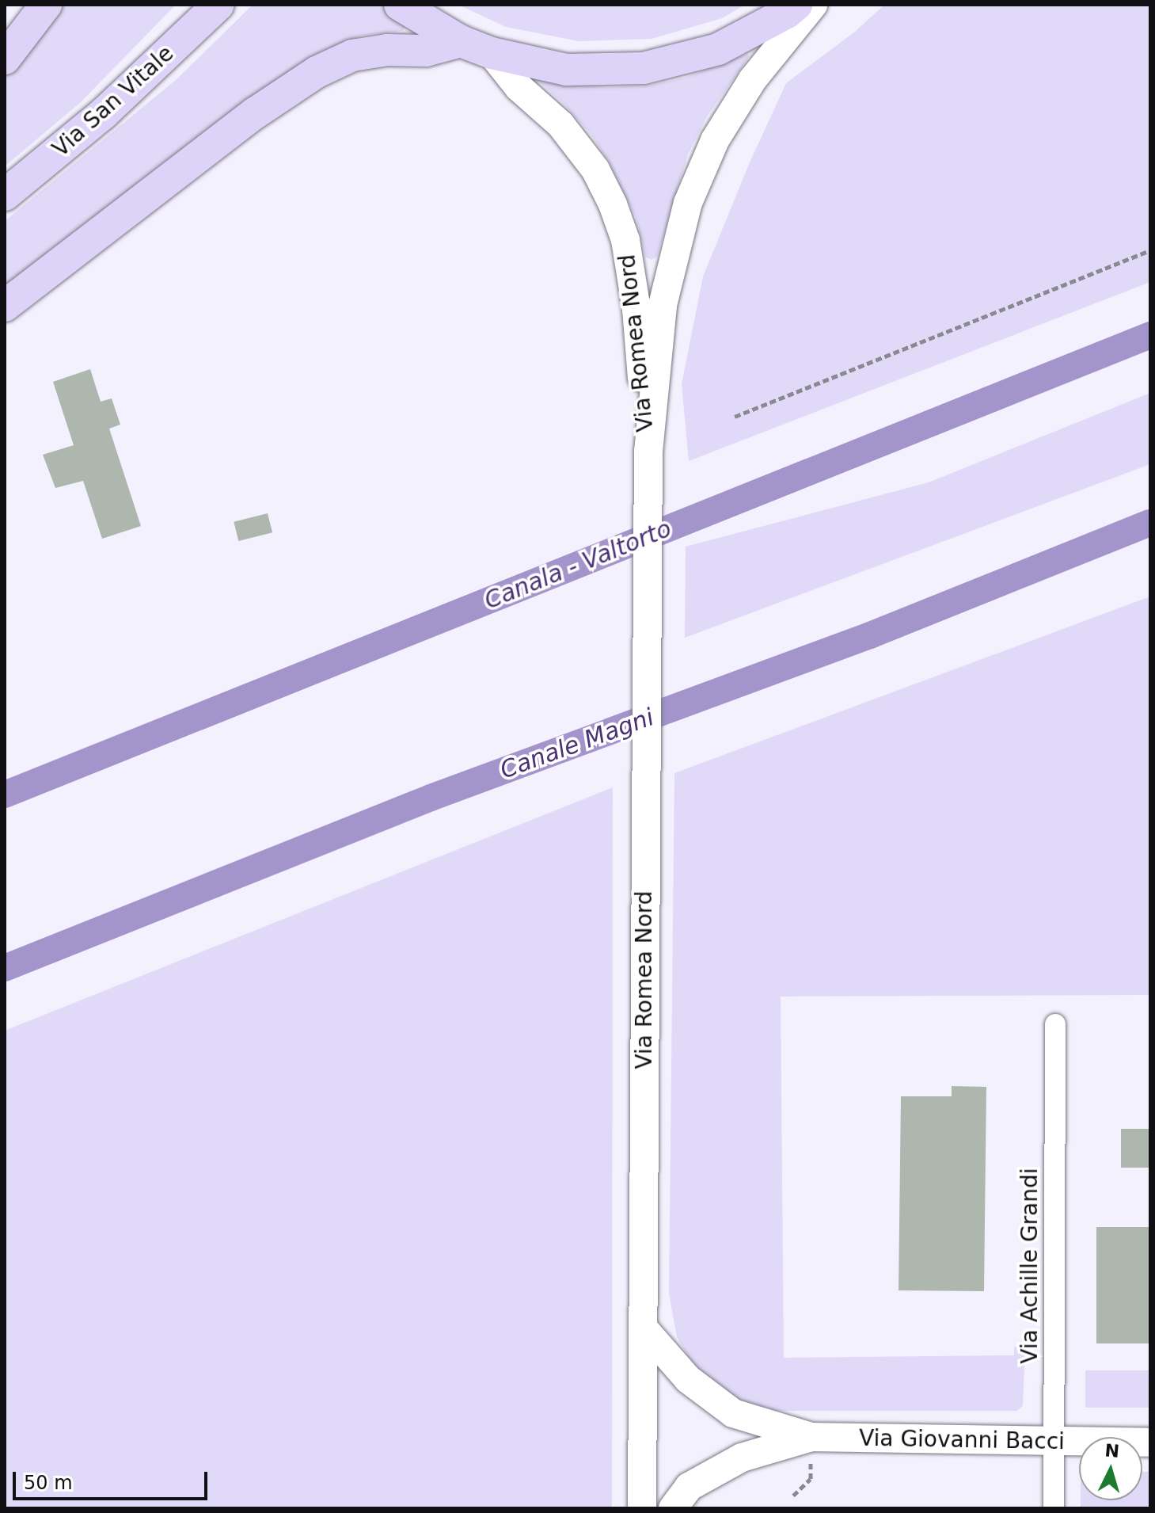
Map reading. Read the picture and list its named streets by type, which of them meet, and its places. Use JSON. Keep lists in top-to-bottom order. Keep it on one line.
{"streets":{"main road":["Via San Vitale","Via Romea Nord","Via Giovanni Bacci"],"street":["Via Achille Grandi"]},"crossings":[["Via Romea Nord","Via Giovanni Bacci"],["Via Achille Grandi","Via Giovanni Bacci"]],"water":["Canala - Valtorto","Canale Magni"],"scale_bar":"50 m","north":"top"}
